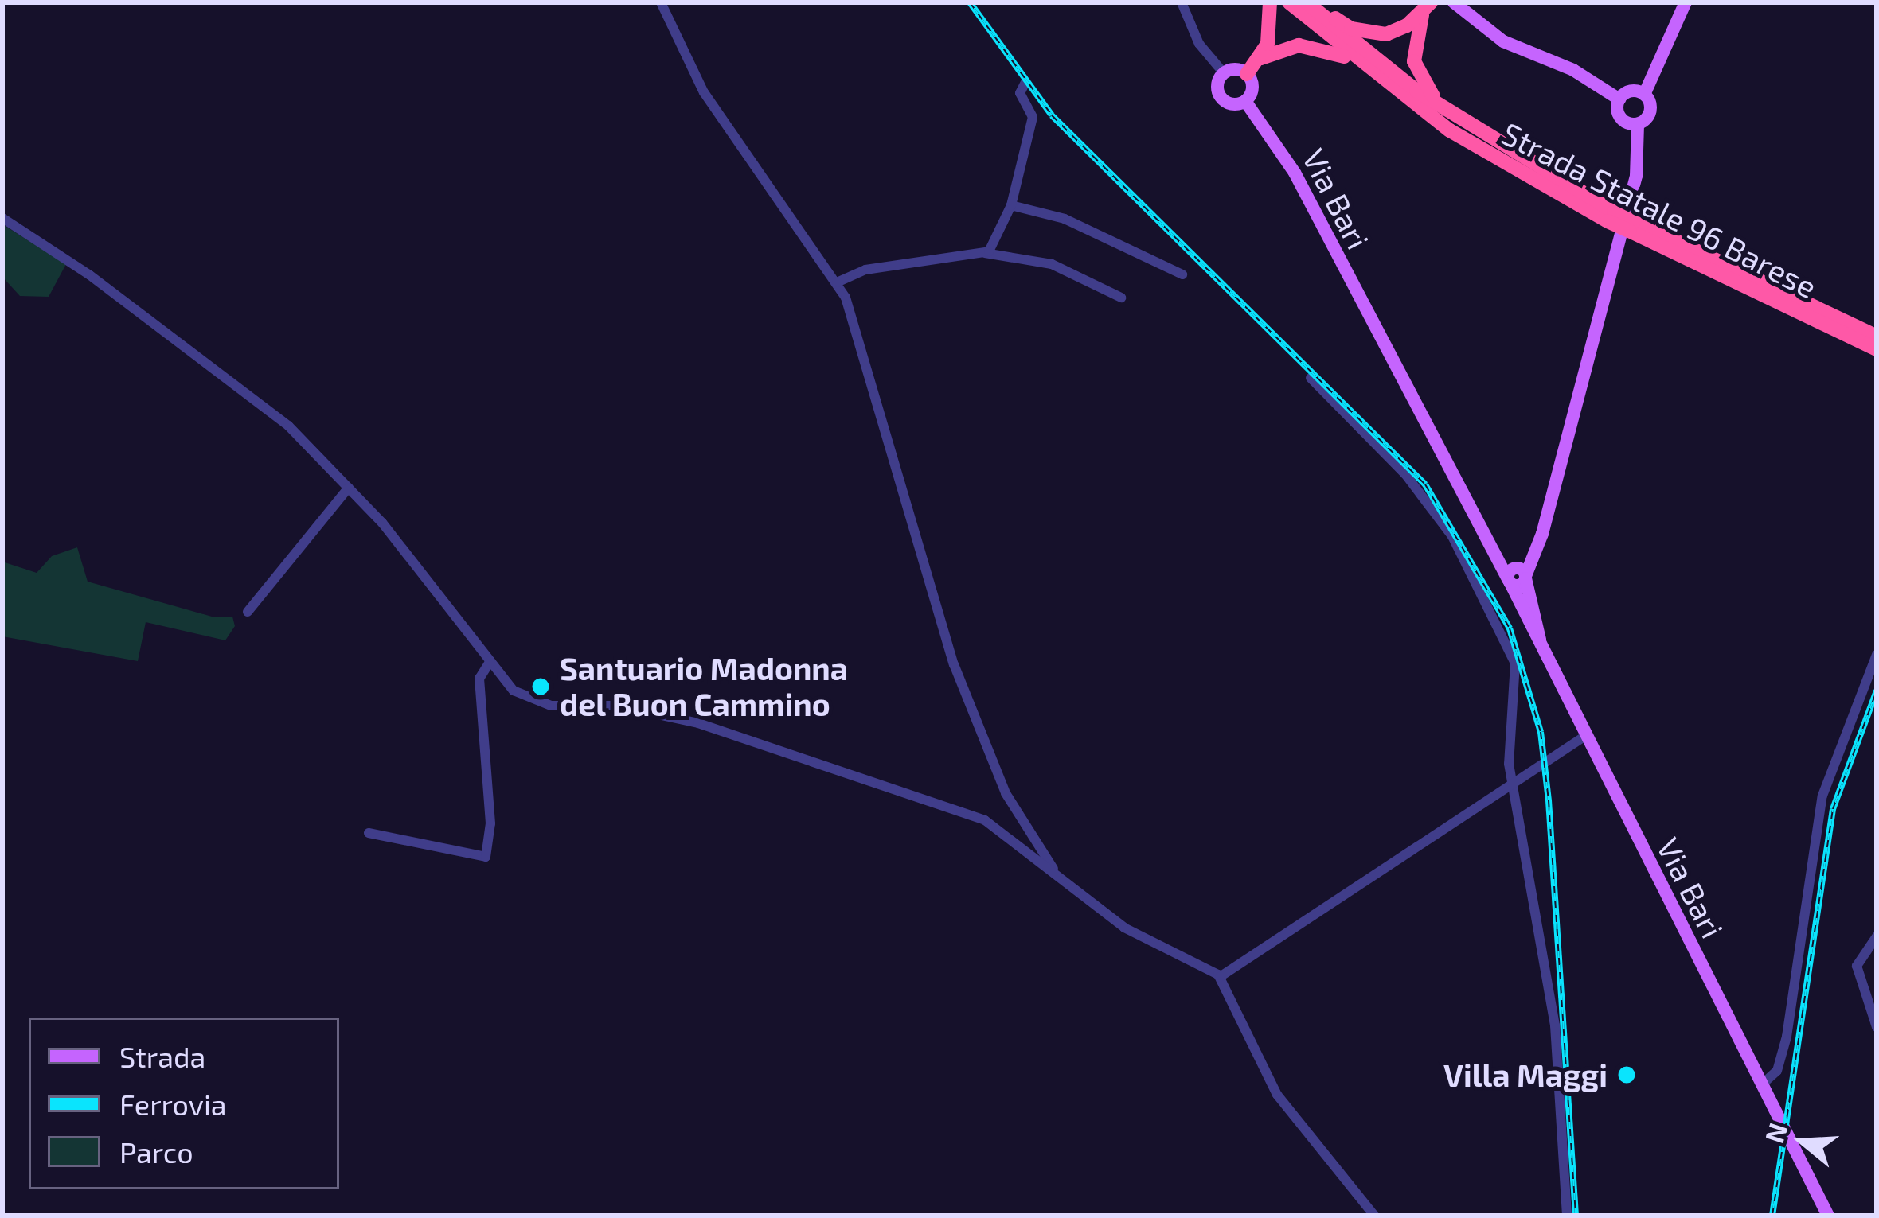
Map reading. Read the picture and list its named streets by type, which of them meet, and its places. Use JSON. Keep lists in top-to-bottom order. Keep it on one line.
{"streets":{"highway":["Strada Statale 96 Barese"],"main road":["Via Bari"]},"places":["Santuario Madonna del Buon Cammino","Villa Maggi"],"legend":["Strada","Ferrovia","Parco"],"north":"left"}
